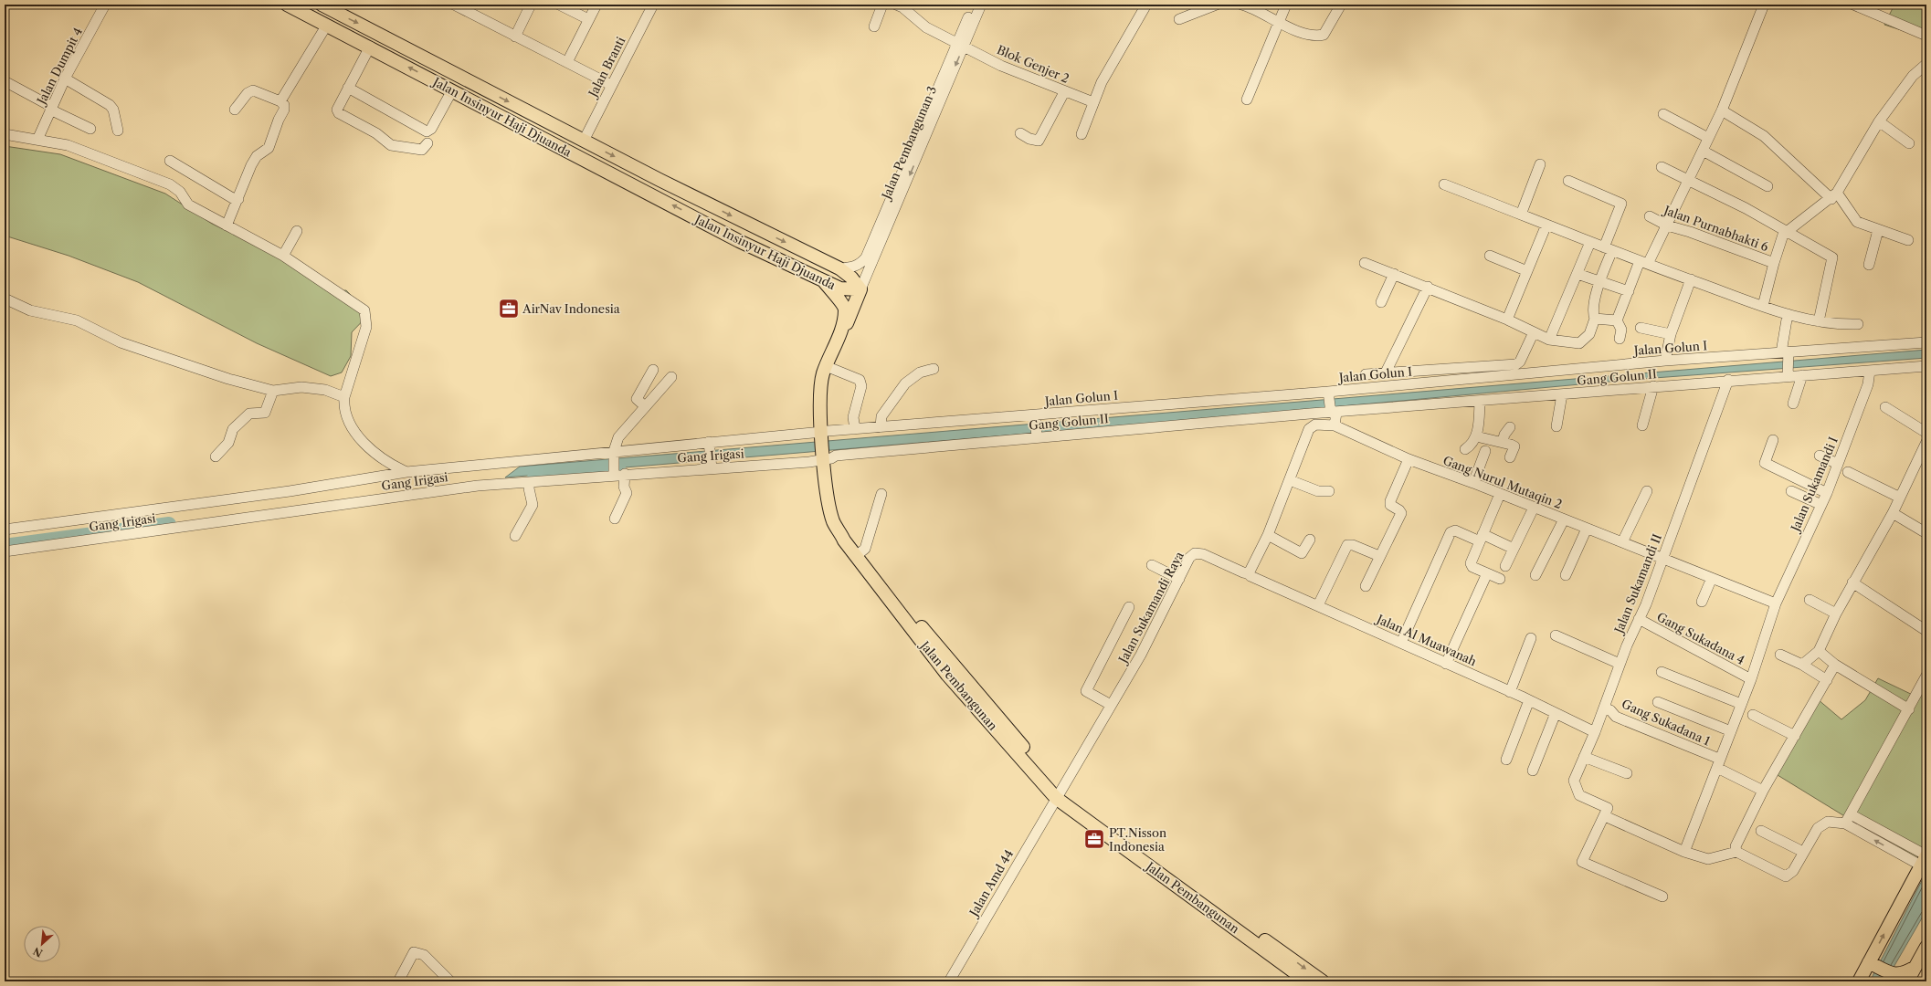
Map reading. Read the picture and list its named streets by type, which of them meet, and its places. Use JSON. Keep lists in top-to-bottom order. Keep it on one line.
{"streets":{"main road":["Jalan Insinyur Haji Djuanda","Jalan Pembangunan"],"street":["Blok Genjer 2","Jalan Dumpit 4","Jalan Branti","Jalan Pembangunan 3","Jalan Purnabhakti 6","Jalan Golun I","Gang Golun II","Gang Irigasi","Gang Nurul Mutaqin 2","Jalan Sukamandi I","Jalan Sukamandi II","Jalan Sukamandi Raya","Gang Sukadana 4","Jalan Al Muawanah","Gang Sukadana 1","Jalan Amd 44"]},"crossings":[["Blok Genjer 2","Jalan Pembangunan 3"],["Jalan Branti","Jalan Insinyur Haji Djuanda"],["Jalan Insinyur Haji Djuanda","Jalan Pembangunan 3"],["Jalan Insinyur Haji Djuanda","Jalan Pembangunan"],["Jalan Pembangunan 3","Jalan Pembangunan"],["Jalan Golun I","Jalan Pembangunan"],["Gang Golun II","Gang Irigasi"],["Gang Golun II","Jalan Sukamandi I"],["Gang Golun II","Jalan Sukamandi II"],["Gang Golun II","Jalan Pembangunan"],["Gang Irigasi","Jalan Pembangunan"],["Gang Nurul Mutaqin 2","Jalan Sukamandi I"],["Gang Nurul Mutaqin 2","Jalan Sukamandi II"],["Jalan Sukamandi I","Gang Sukadana 4"],["Jalan Sukamandi I","Gang Sukadana 1"],["Jalan Sukamandi II","Gang Sukadana 4"],["Jalan Sukamandi II","Jalan Al Muawanah"],["Jalan Sukamandi II","Gang Sukadana 1"],["Jalan Sukamandi Raya","Jalan Al Muawanah"],["Jalan Sukamandi Raya","Jalan Pembangunan"],["Jalan Sukamandi Raya","Jalan Amd 44"],["Jalan Pembangunan","Jalan Amd 44"]],"places":{"office":["AirNav Indonesia","PT.Nisson Indonesia"]},"north":"bottom left"}
